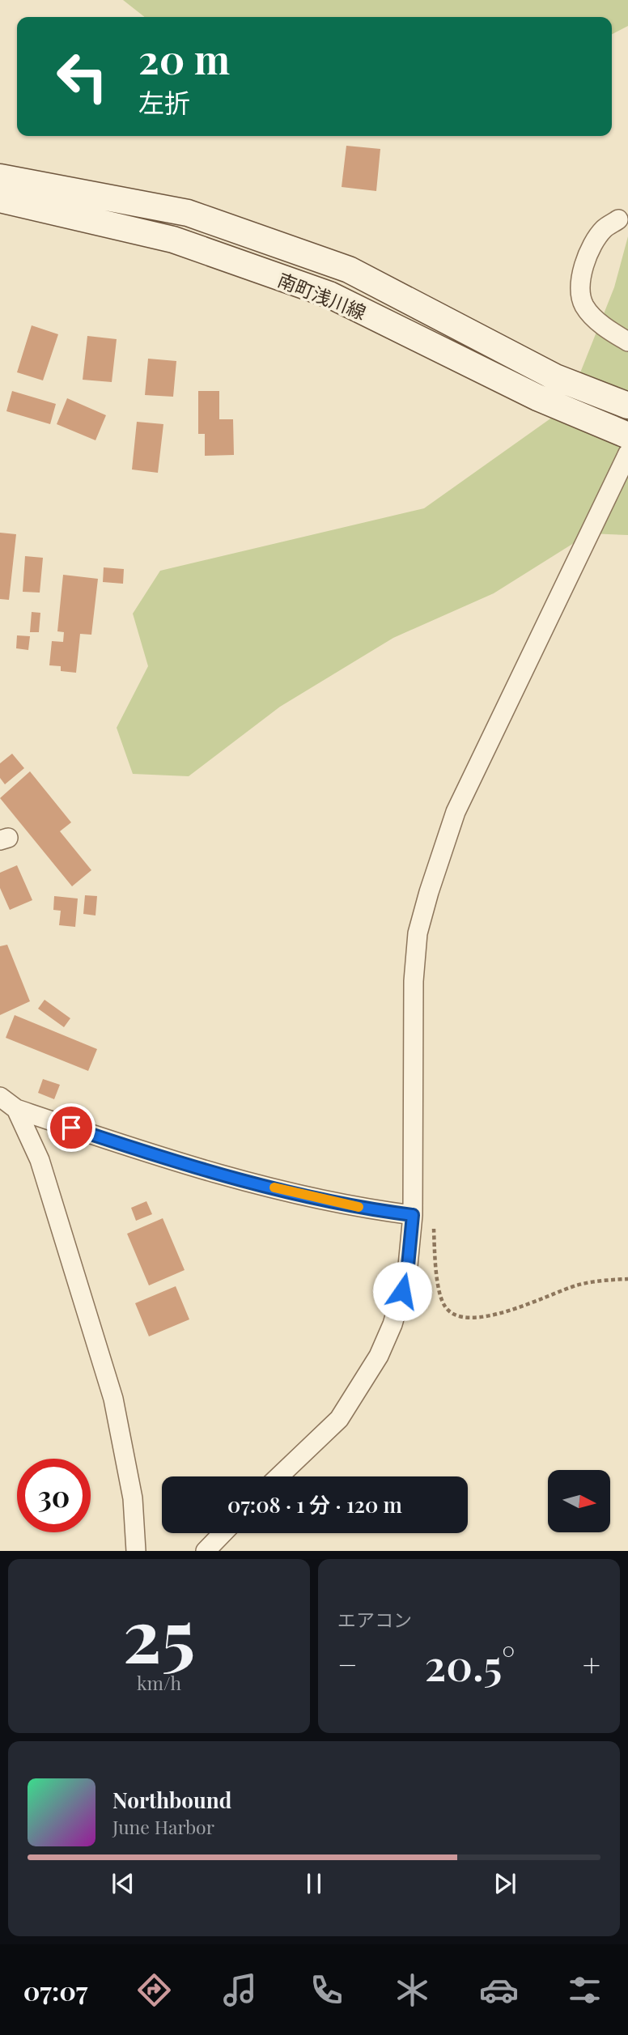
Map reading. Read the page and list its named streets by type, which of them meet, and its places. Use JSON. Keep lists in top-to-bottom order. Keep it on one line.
{"streets":{"street":["南町浅川線"]},"north":"right","page":{"turn":["20 m","左折"],"limit":"30","trip":"07:08 · 1 分 · 120 m","tile":[["25","km/h"],"エアコン"],"heat":["−","20.5°","+"],"song":["Northbound","June Harbor"],"tabs":"07:07"}}
